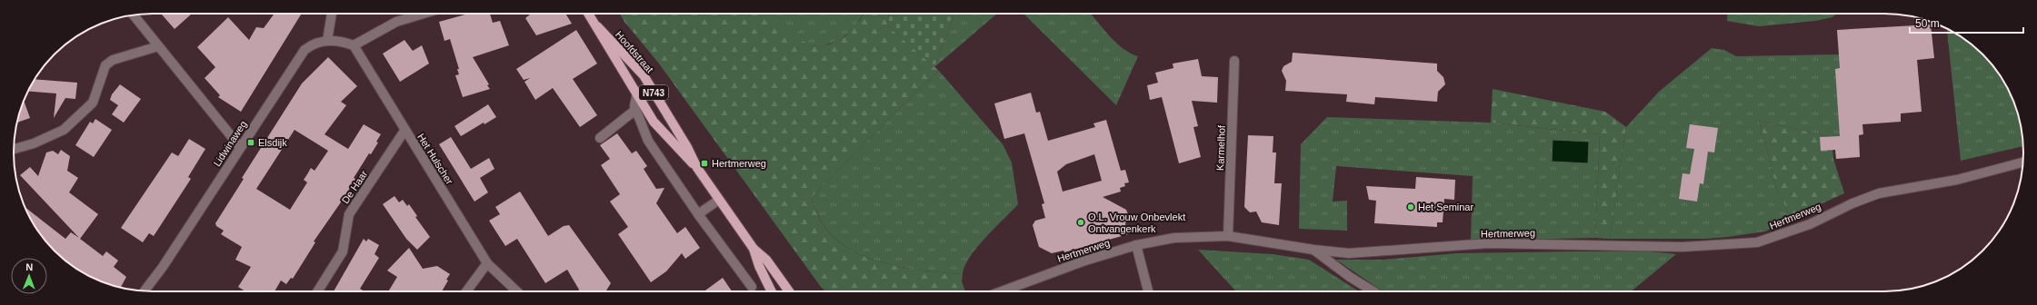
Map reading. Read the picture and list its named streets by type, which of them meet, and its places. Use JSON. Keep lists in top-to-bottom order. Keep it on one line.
{"streets":{"main road":["Hoofdstraat","N743"],"street":["Lidwinaweg","Karmelhof","Het Hulscher","De Haar","Hertmerweg"]},"crossings":[["Karmelhof","Hertmerweg"],["Het Hulscher","De Haar"]],"places":{"transit":["Elsdijk","Hertmerweg"],"other":["Het Seminar","O.L. Vrouw Onbevlekt Ontvangenkerk"]},"scale_bar":"50 m","north":"top"}
